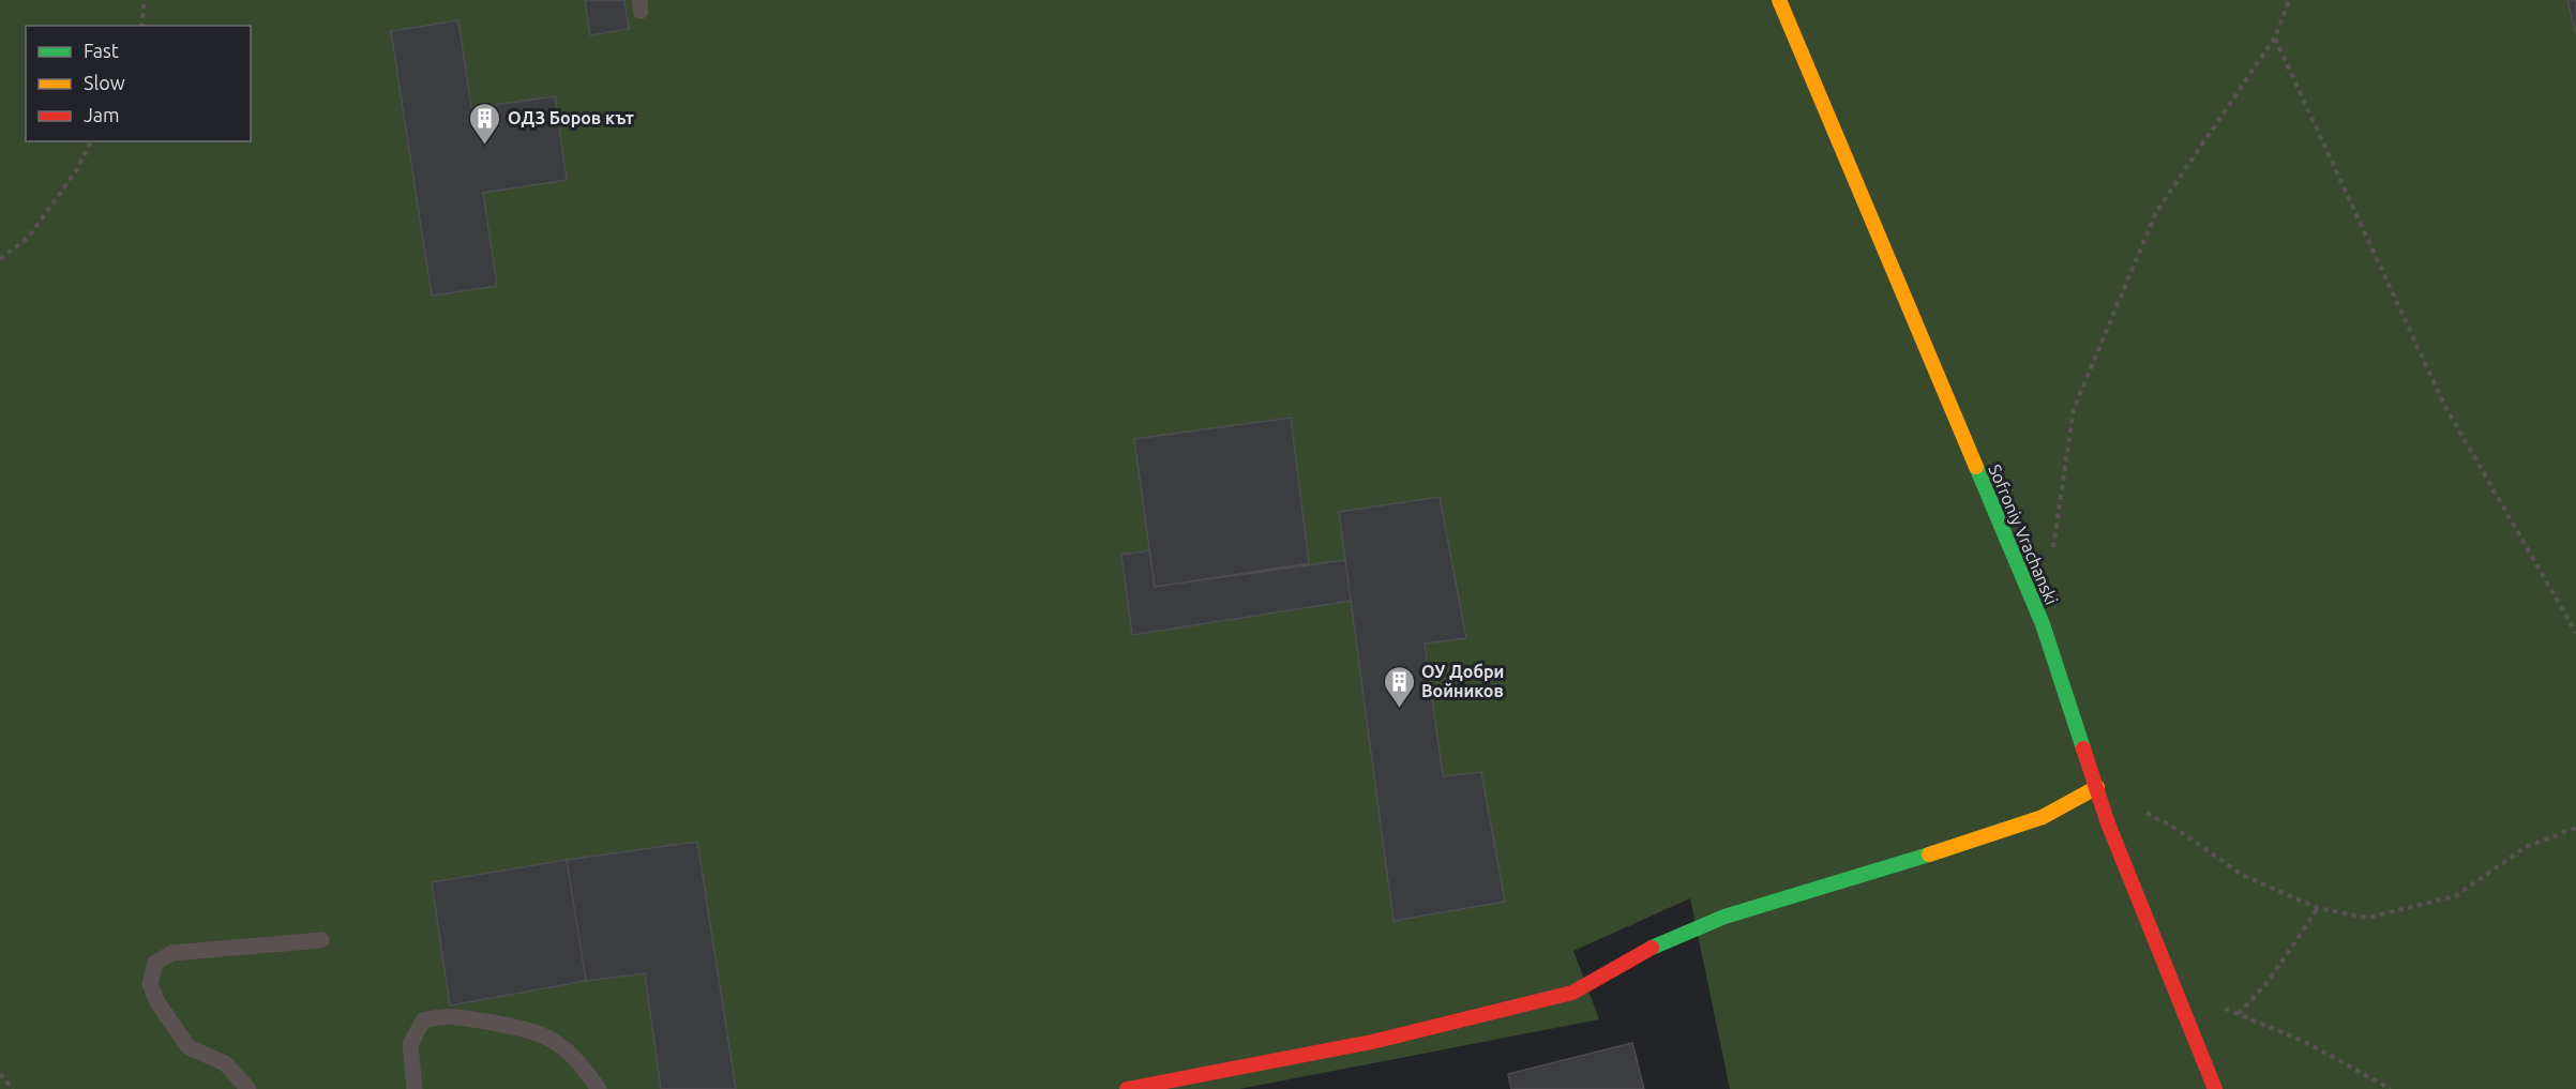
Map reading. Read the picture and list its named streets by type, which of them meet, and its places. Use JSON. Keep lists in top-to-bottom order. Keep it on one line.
{"streets":{"street":["Sofroniy Vrachanski"]},"places":{"building":["ОДЗ Боров кът","ОУ Добри Войников"]},"legend":["Fast","Slow","Jam"]}
